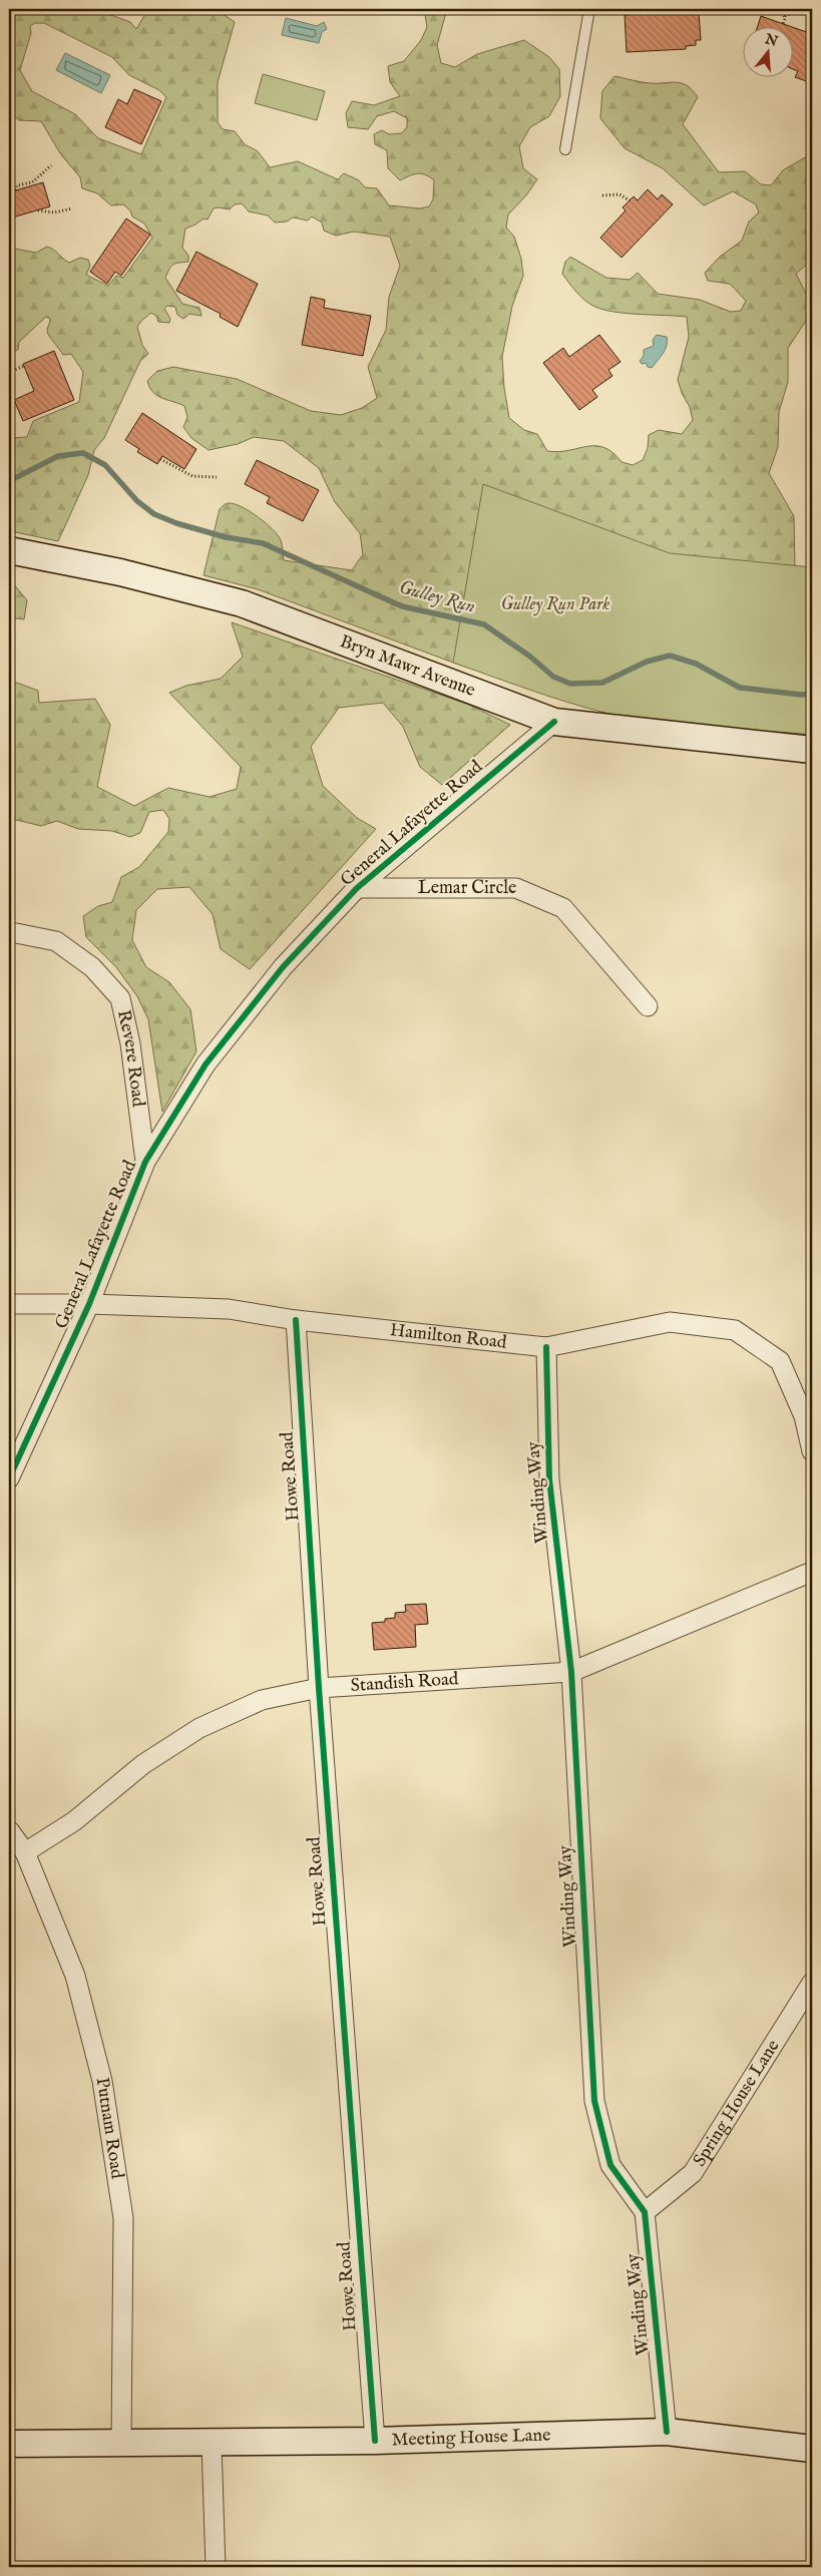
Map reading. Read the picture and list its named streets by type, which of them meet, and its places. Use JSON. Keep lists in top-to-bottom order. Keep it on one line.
{"streets":{"street":["Bryn Mawr Avenue","General Lafayette Road","Lemar Circle","Revere Road","Hamilton Road","Howe Road","Winding Way","Standish Road","Spring House Lane","Putnam Road","Meeting House Lane"]},"crossings":[["Bryn Mawr Avenue","General Lafayette Road"],["General Lafayette Road","Lemar Circle"],["General Lafayette Road","Revere Road"],["General Lafayette Road","Hamilton Road"],["Hamilton Road","Howe Road"],["Hamilton Road","Winding Way"],["Howe Road","Standish Road"],["Howe Road","Meeting House Lane"],["Winding Way","Standish Road"],["Winding Way","Spring House Lane"],["Winding Way","Meeting House Lane"],["Standish Road","Putnam Road"],["Putnam Road","Meeting House Lane"]],"water":["Gulley Run"],"parks":["Gulley Run Park"],"north":"top"}
